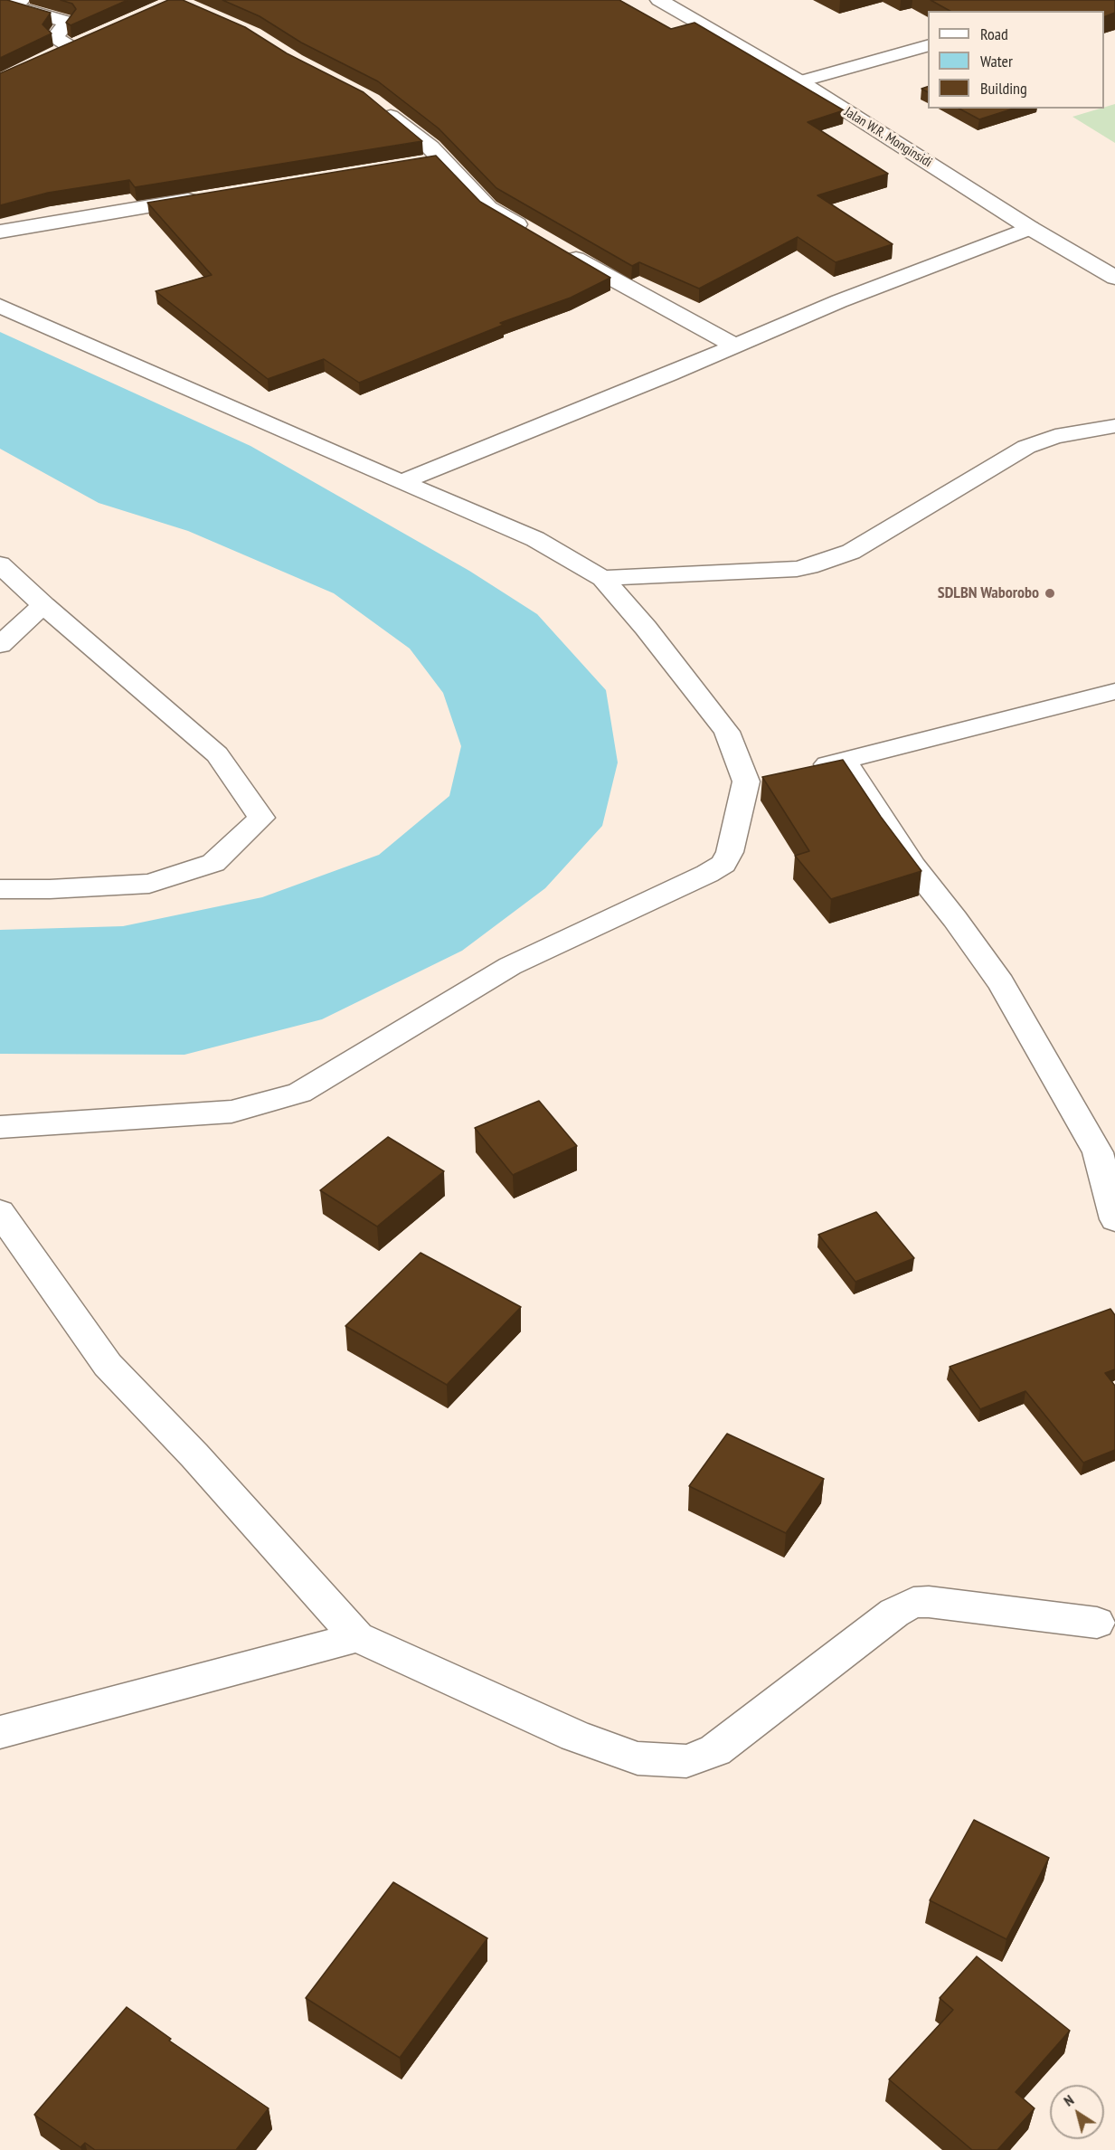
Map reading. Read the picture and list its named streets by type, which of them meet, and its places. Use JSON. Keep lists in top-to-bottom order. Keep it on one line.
{"streets":{"street":["Jalan W.R. Monginsidi"]},"places":["SDLBN Waborobo"],"legend":["Road","Water","Building"],"north":"top left"}
